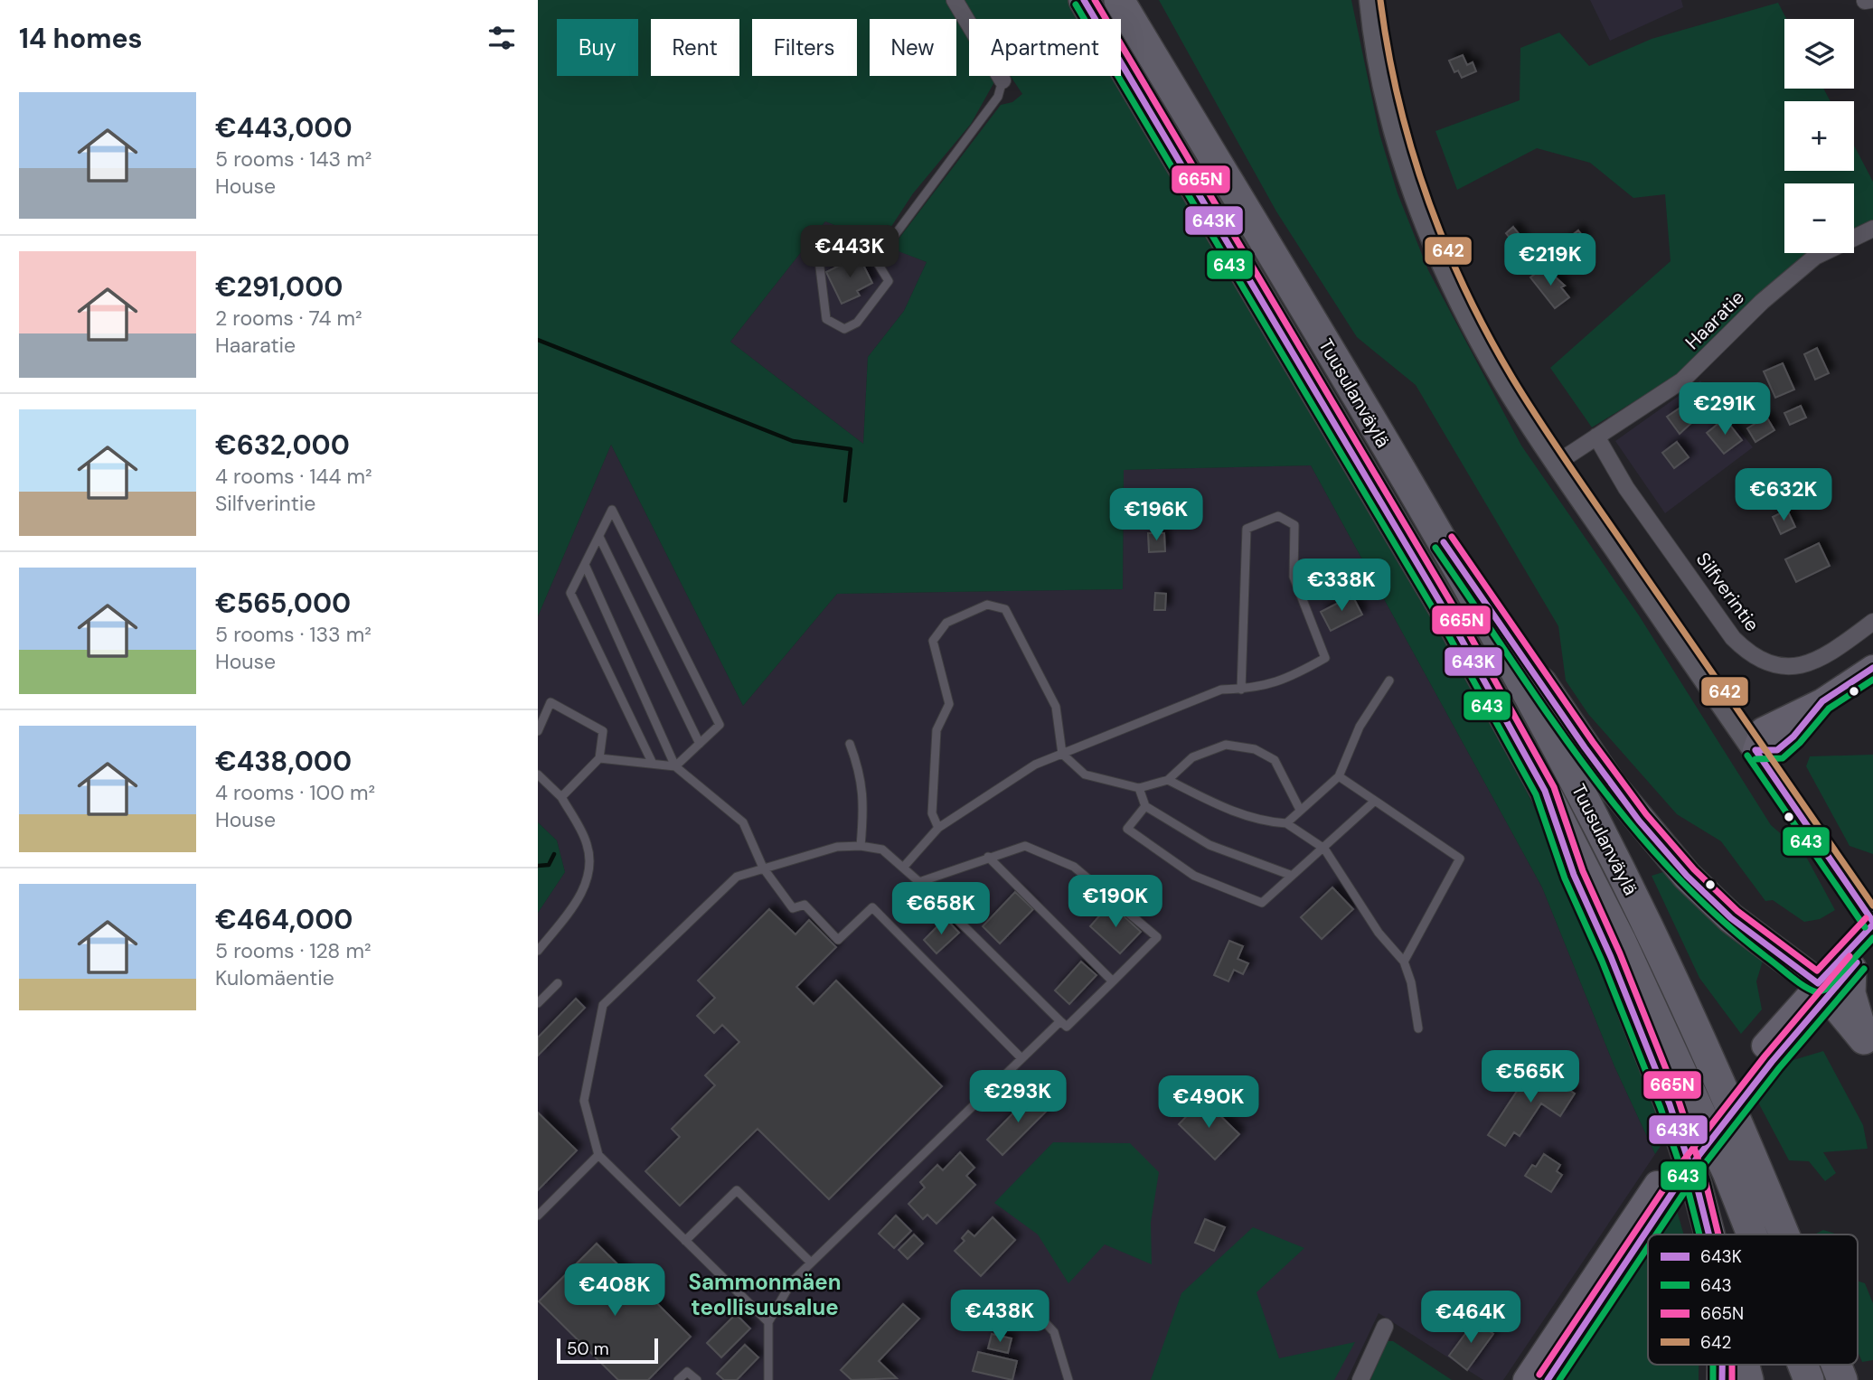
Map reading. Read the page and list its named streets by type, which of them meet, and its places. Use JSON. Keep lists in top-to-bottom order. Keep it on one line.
{"streets":{"highway":["Tuusulanväylä"],"street":["Haaratie","Silfverintie"]},"crossings":[["Haaratie","Silfverintie"]],"districts":["Sammonmäen teollisuusalue"],"lines":["transit line 643K","transit line 665N","transit line 642","transit line 643"],"legend":["643K","643","665N","642"],"scale_bar":"50 m","page":{"heading":"14 homes","map_buttons":["+","−"],"chip":["Buy","Rent","Filters","New","Apartment"],"list":[{"name":"€443,000","note":"5 rooms · 143 m² · House"},{"name":"€291,000","note":"2 rooms · 74 m² · Haaratie"},{"name":"€632,000","note":"4 rooms · 144 m² · Silfverintie"},{"name":"€565,000","note":"5 rooms · 133 m² · House"},{"name":"€438,000","note":"4 rooms · 100 m² · House"},{"name":"€464,000","note":"5 rooms · 128 m² · Kulomäentie"}],"price":["€443K","€219K","€291K","€632K","€196K","€338K","€190K","€658K","€565K","€293K","€490K","€408K","€438K","€464K"],"scale":"50 m"}}
